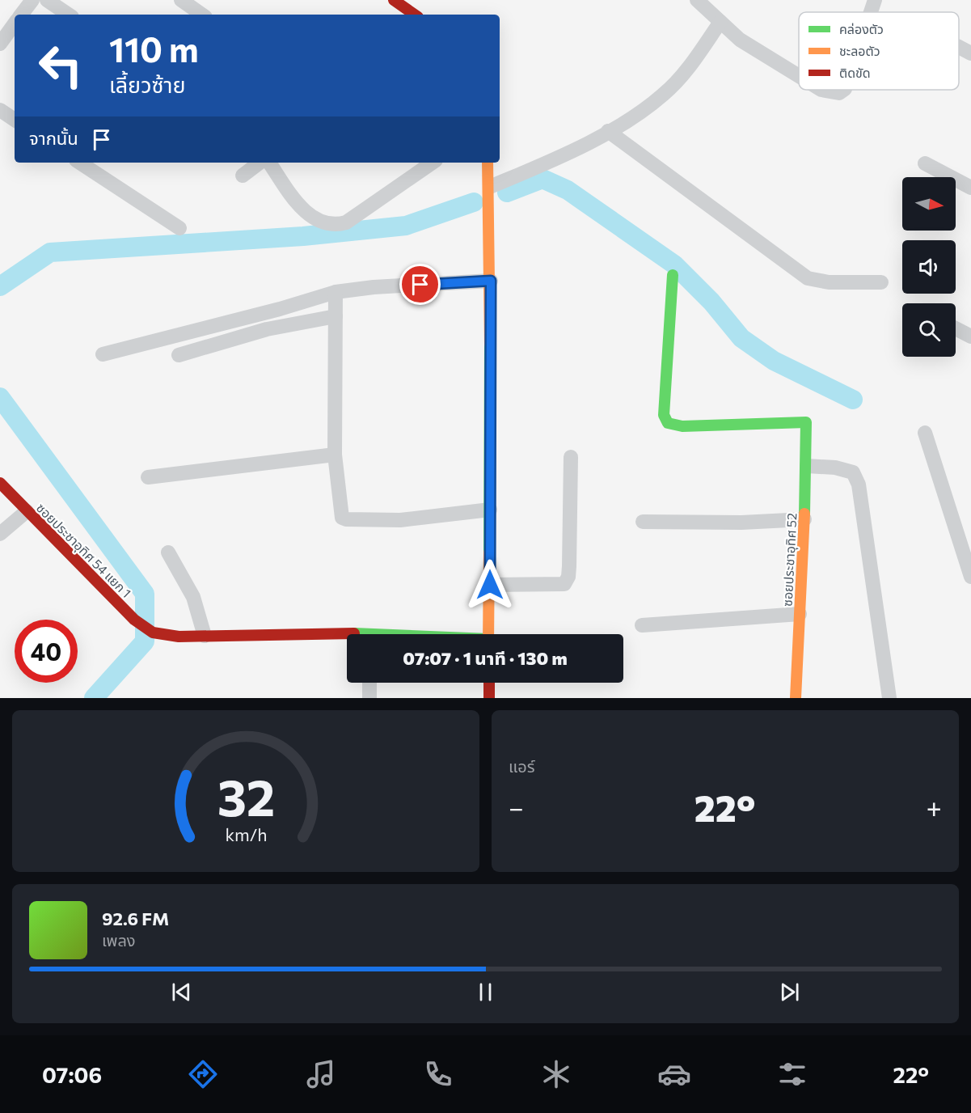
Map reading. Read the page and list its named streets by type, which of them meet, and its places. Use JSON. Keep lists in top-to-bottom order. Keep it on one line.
{"streets":{"street":["ซอยประชาอุทิศ 54 แยก 1","ซอยประชาอุทิศ 52"]},"legend":["คล่องตัว","ชะลอตัว","ติดขัด"],"north":"right","page":{"turn":["110 m","เลี้ยวซ้าย"],"then":"จากนั้น","limit":"40","trip":"07:07 · 1 นาที · 130 m","tile":"แอร์","heat":["−","22°","+"],"song":["92.6 FM","เพลง"],"tabs":["07:06","22°"],"gauge":["32","km/h"]}}
